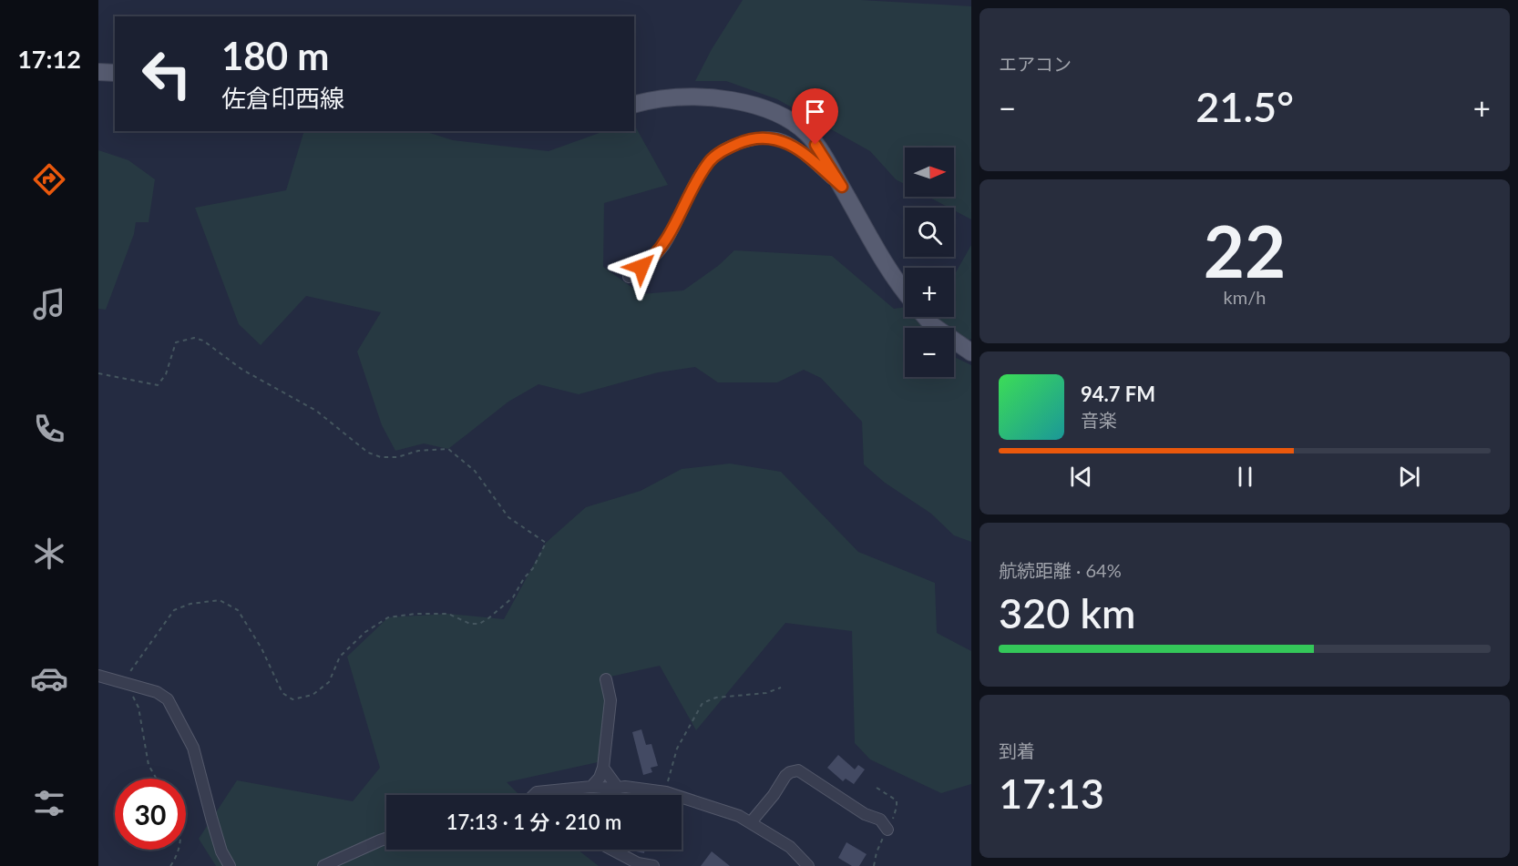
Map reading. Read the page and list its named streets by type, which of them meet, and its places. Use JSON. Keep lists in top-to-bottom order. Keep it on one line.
{"north":"right","page":{"tabs":"17:12","tile":["エアコン",["22","km/h"],["航続距離 · 64%","320 km"],["到着","17:13"]],"turn":["180 m","佐倉印西線"],"heat":["−","21.5°","+"],"map_buttons":["+","−"],"song":["94.7 FM","音楽"],"limit":"30","trip":"17:13 · 1 分 · 210 m"}}
